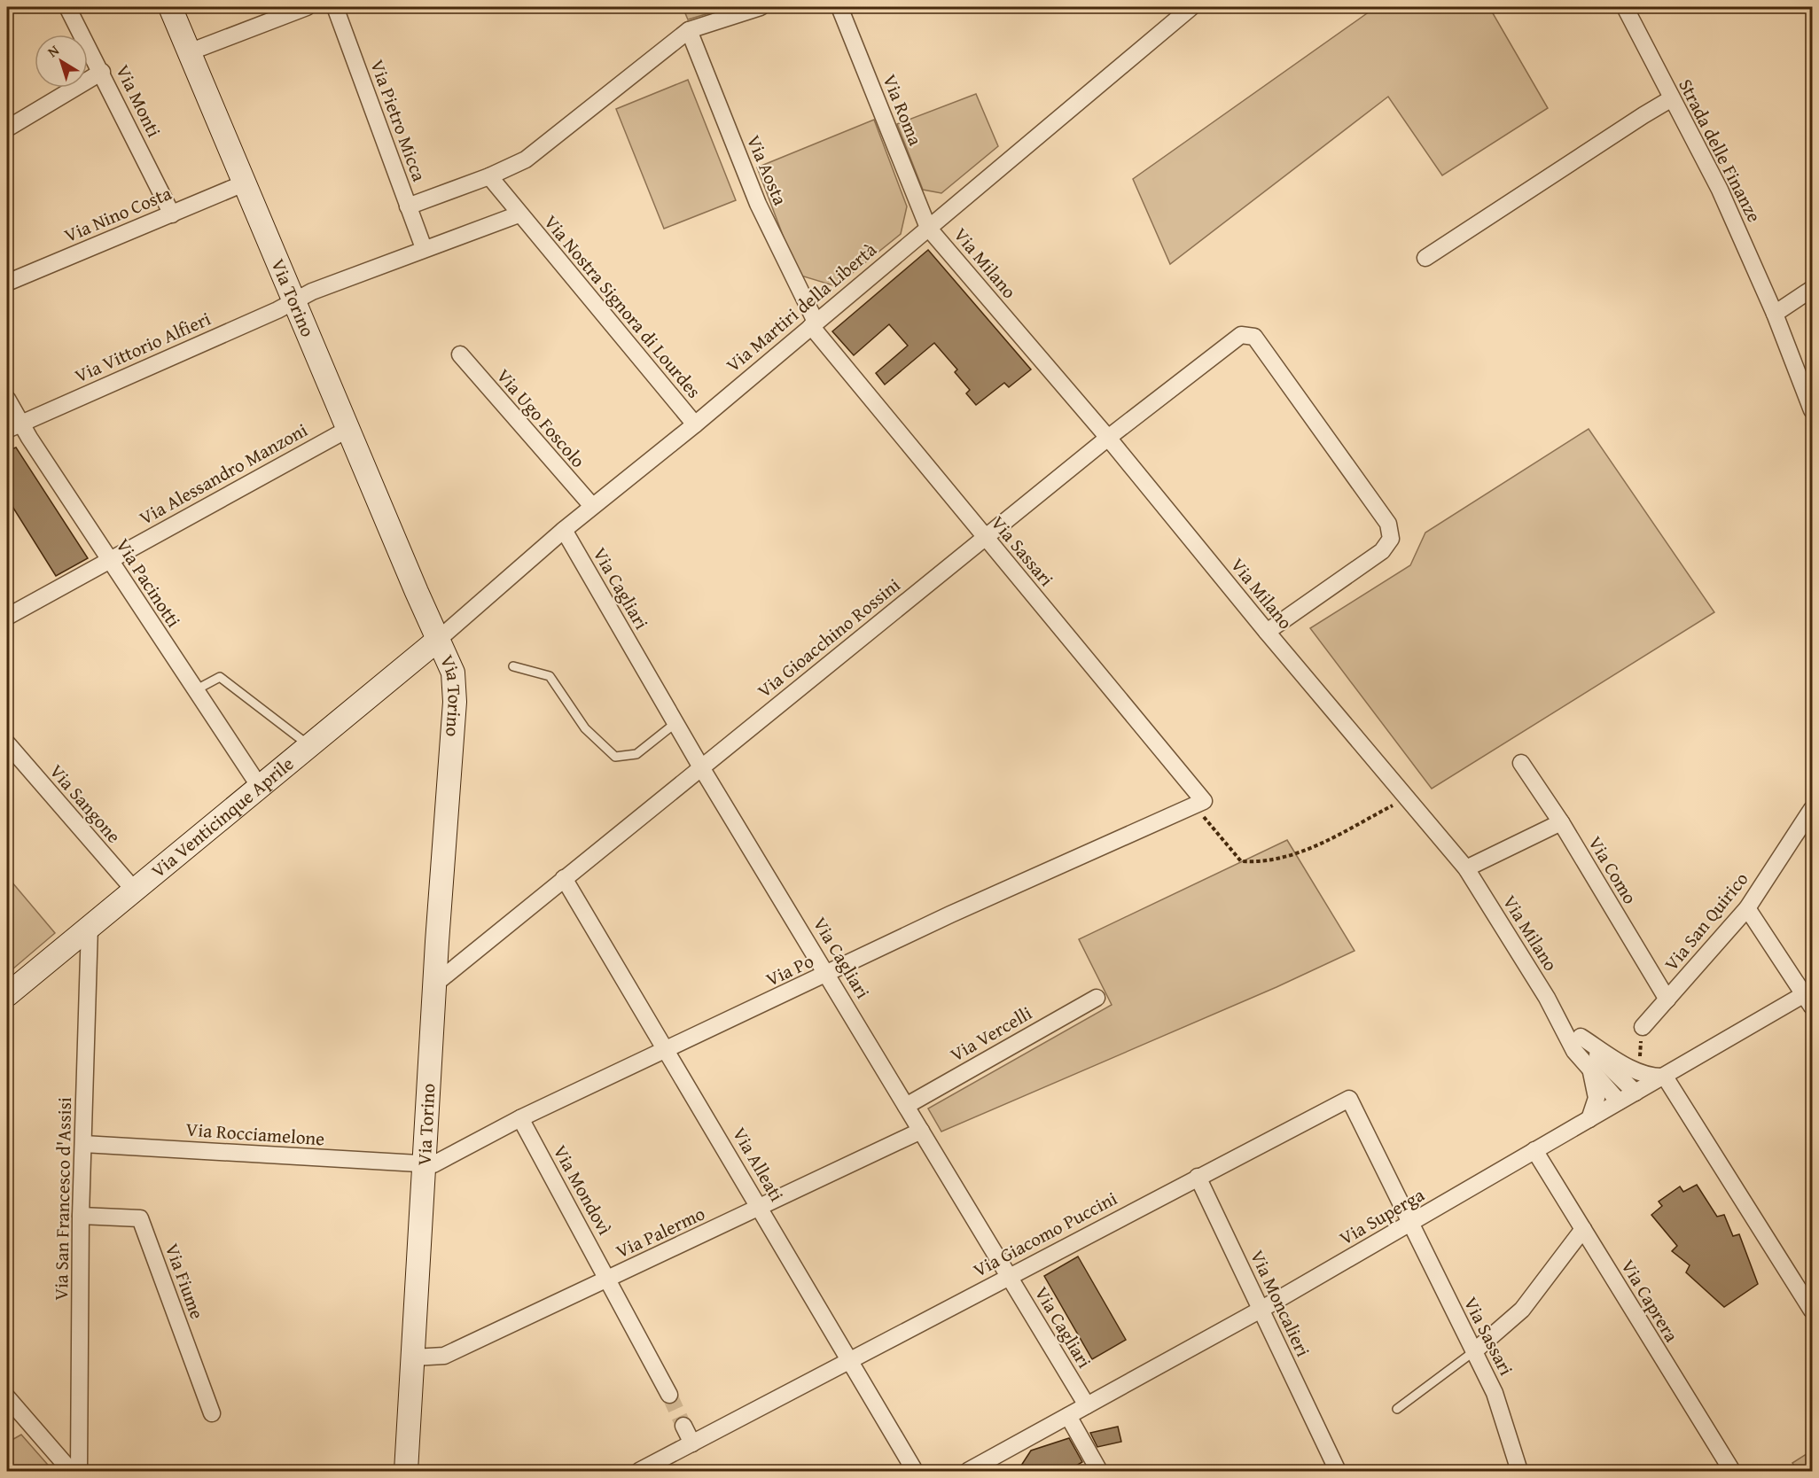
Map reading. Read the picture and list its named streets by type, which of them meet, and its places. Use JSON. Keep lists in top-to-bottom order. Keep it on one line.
{"streets":{"main road":["Via Torino","Via Venticinque Aprile"],"street":["Via Monti","Via Roma","Via Pietro Micca","Strada delle Finanze","Via Aosta","Via Nino Costa","Via Milano","Via Nostra Signora di Lourdes","Via Martiri della Libertà","Via Vittorio Alfieri","Via Ugo Foscolo","Via Alessandro Manzoni","Via Sassari","Via Pacinotti","Via Cagliari","Via Gioacchino Rossini","Via Sangone","Via Como","Via San Quirico","Via Po","Via Vercelli","Via Rocciamelone","Via Alleati","Via Mondovì","Via San Francesco d'Assisi","Via Superga","Via Palermo","Via Giacomo Puccini","Via Fiume","Via Caprera","Via Moncalieri"]},"crossings":[["Via Monti","Via Nino Costa"],["Via Roma","Via Milano"],["Via Roma","Via Martiri della Libertà"],["Via Pietro Micca","Via Vittorio Alfieri"],["Via Aosta","Via Martiri della Libertà"],["Via Aosta","Via Sassari"],["Via Nino Costa","Via Torino"],["Via Milano","Via Martiri della Libertà"],["Via Milano","Via Gioacchino Rossini"],["Via Milano","Via Superga"],["Via Torino","Via Martiri della Libertà"],["Via Torino","Via Vittorio Alfieri"],["Via Torino","Via Alessandro Manzoni"],["Via Torino","Via Gioacchino Rossini"],["Via Torino","Via Venticinque Aprile"],["Via Torino","Via Po"],["Via Torino","Via Rocciamelone"],["Via Torino","Via Palermo"],["Via Nostra Signora di Lourdes","Via Martiri della Libertà"],["Via Nostra Signora di Lourdes","Via Vittorio Alfieri"],["Via Martiri della Libertà","Via Ugo Foscolo"],["Via Martiri della Libertà","Via Sassari"],["Via Martiri della Libertà","Via Cagliari"],["Via Martiri della Libertà","Via Venticinque Aprile"],["Via Vittorio Alfieri","Via Pacinotti"],["Via Alessandro Manzoni","Via Pacinotti"],["Via Sassari","Via Gioacchino Rossini"],["Via Sassari","Via Po"],["Via Sassari","Via Superga"],["Via Sassari","Via Giacomo Puccini"],["Via Pacinotti","Via Venticinque Aprile"],["Via Cagliari","Via Gioacchino Rossini"],["Via Cagliari","Via Po"],["Via Cagliari","Via Vercelli"],["Via Cagliari","Via Superga"],["Via Cagliari","Via Palermo"],["Via Cagliari","Via Giacomo Puccini"],["Via Gioacchino Rossini","Via Alleati"],["Via Sangone","Via Venticinque Aprile"],["Via Venticinque Aprile","Via San Francesco d'Assisi"],["Via Como","Via San Quirico"],["Via Po","Via Rocciamelone"],["Via Po","Via Alleati"],["Via Po","Via Mondovì"],["Via Rocciamelone","Via San Francesco d'Assisi"],["Via Alleati","Via Palermo"],["Via Alleati","Via Giacomo Puccini"],["Via Mondovì","Via Palermo"],["Via San Francesco d'Assisi","Via Fiume"],["Via Superga","Via Giacomo Puccini"],["Via Superga","Via Caprera"],["Via Superga","Via Moncalieri"],["Via Giacomo Puccini","Via Moncalieri"]],"north":"top left"}
